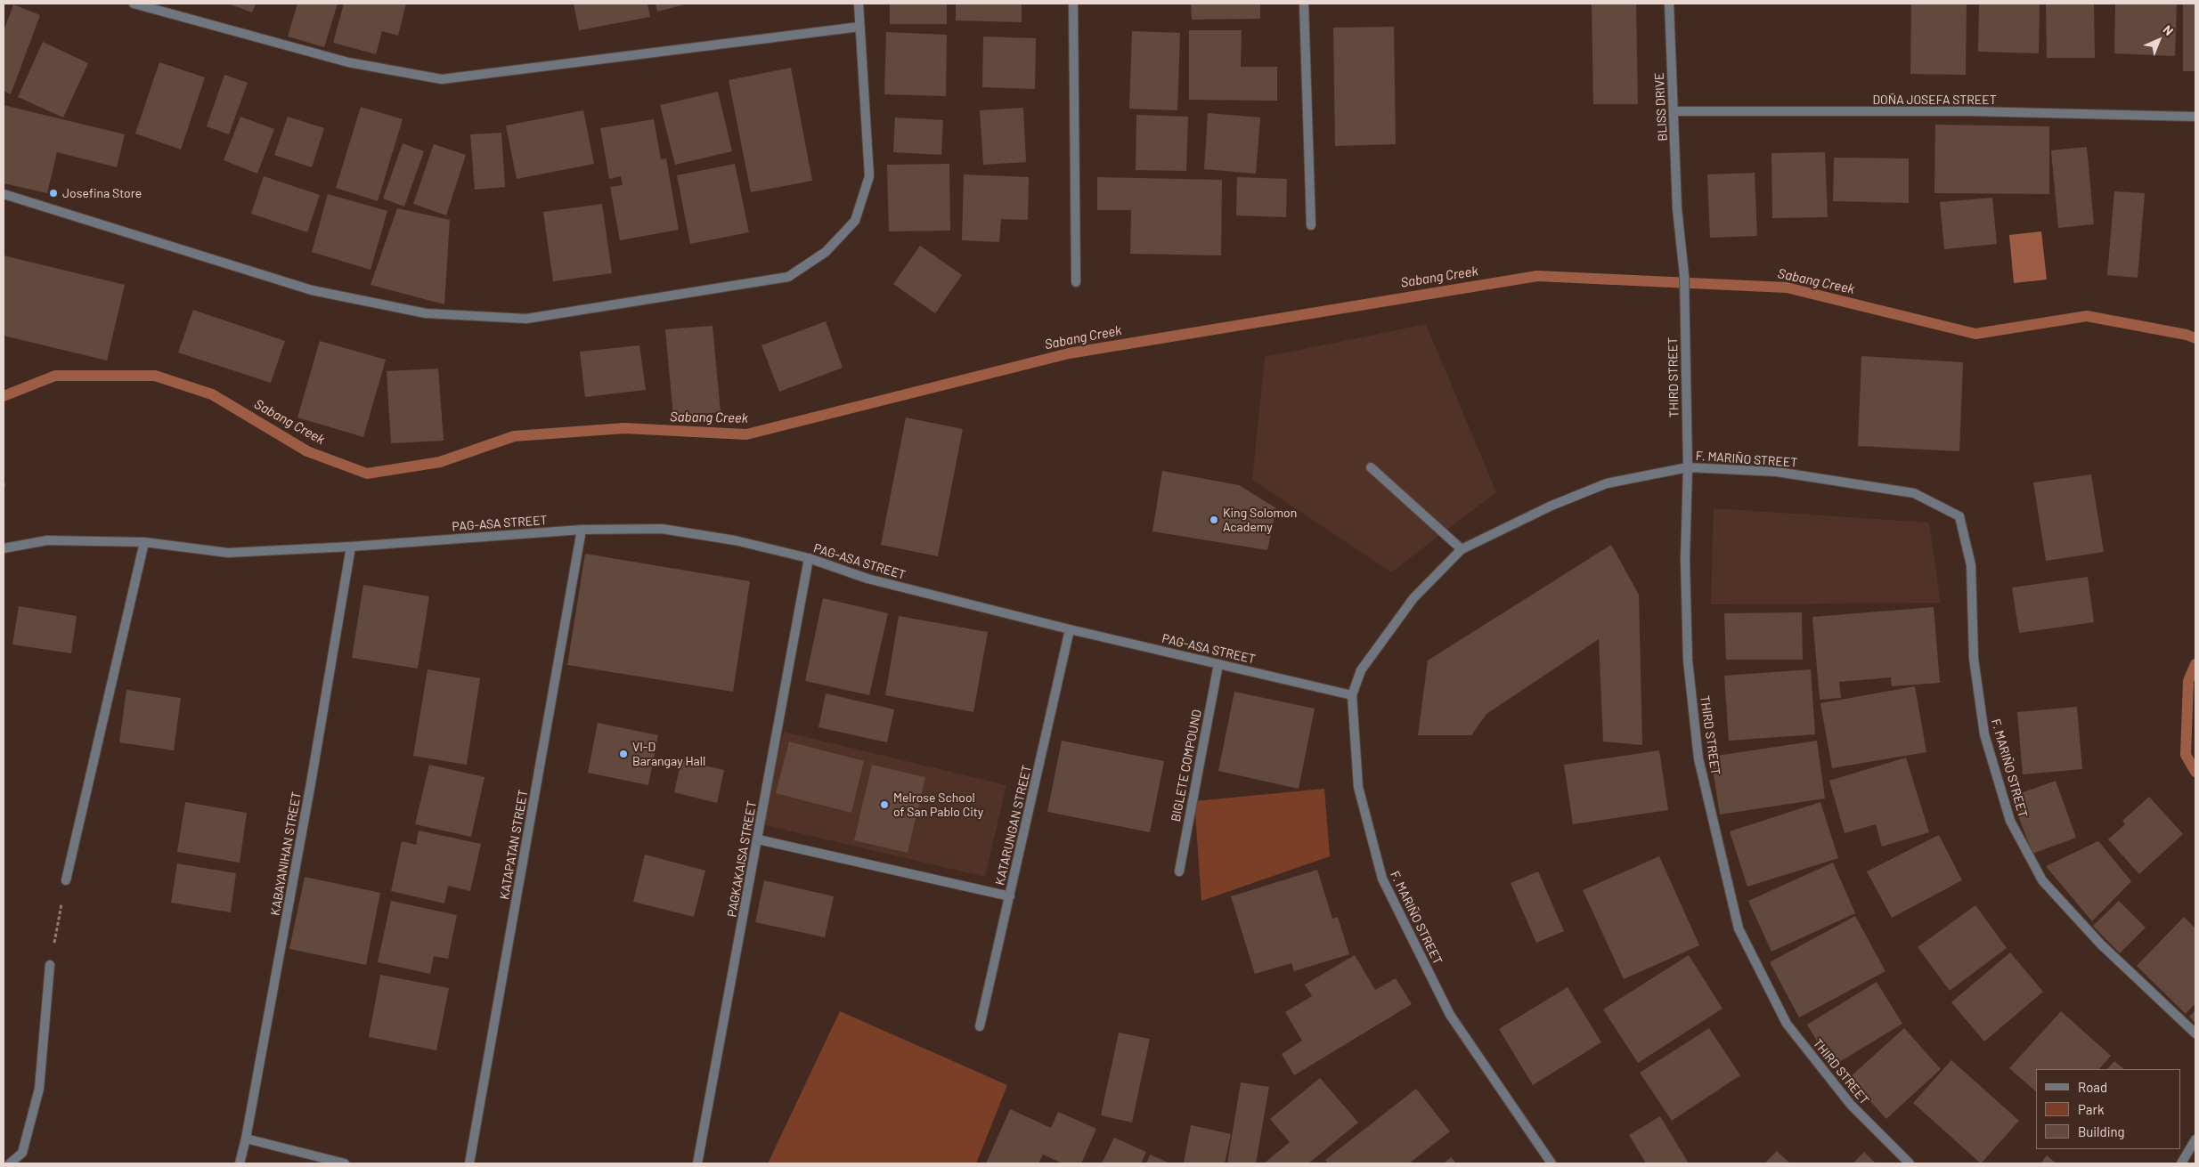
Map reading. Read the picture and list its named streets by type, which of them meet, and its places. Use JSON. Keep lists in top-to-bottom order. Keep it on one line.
{"streets":{"street":["DOÑA JOSEFA STREET","BLISS DRIVE","THIRD STREET","F. MARIÑO STREET","PAG-ASA STREET","BIGLETE COMPOUND","KATARUNGAN STREET","KATAPATAN STREET","KABAYANIHAN STREET","PAGKAKAISA STREET"]},"crossings":[["DOÑA JOSEFA STREET","BLISS DRIVE"],["BLISS DRIVE","THIRD STREET"],["THIRD STREET","F. MARIÑO STREET"],["F. MARIÑO STREET","PAG-ASA STREET"],["PAG-ASA STREET","BIGLETE COMPOUND"],["PAG-ASA STREET","KATARUNGAN STREET"],["PAG-ASA STREET","KATAPATAN STREET"],["PAG-ASA STREET","KABAYANIHAN STREET"],["PAG-ASA STREET","PAGKAKAISA STREET"]],"water":["Sabang Creek"],"places":["Josefina Store","King Solomon Academy","VI-D Barangay Hall","Melrose School of San Pablo City"],"legend":["Road","Park","Building"],"north":"top right"}
